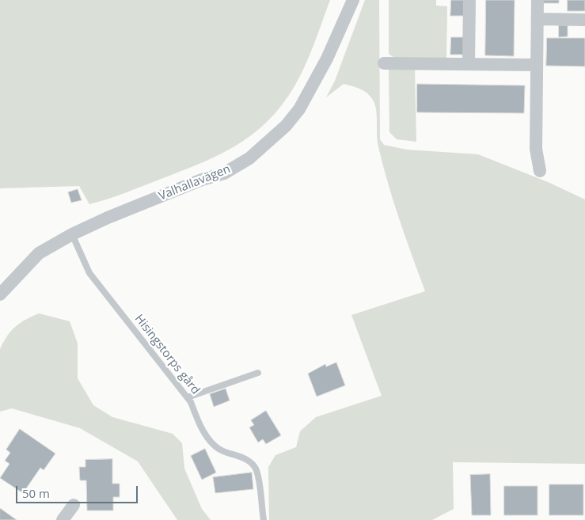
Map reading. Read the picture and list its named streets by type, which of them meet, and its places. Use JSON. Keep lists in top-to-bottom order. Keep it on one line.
{"streets":{"street":["Valhallavägen"],"lane":["Hisingstorps gård"]},"crossings":[["Valhallavägen","Hisingstorps gård"]],"scale_bar":"50 m"}
